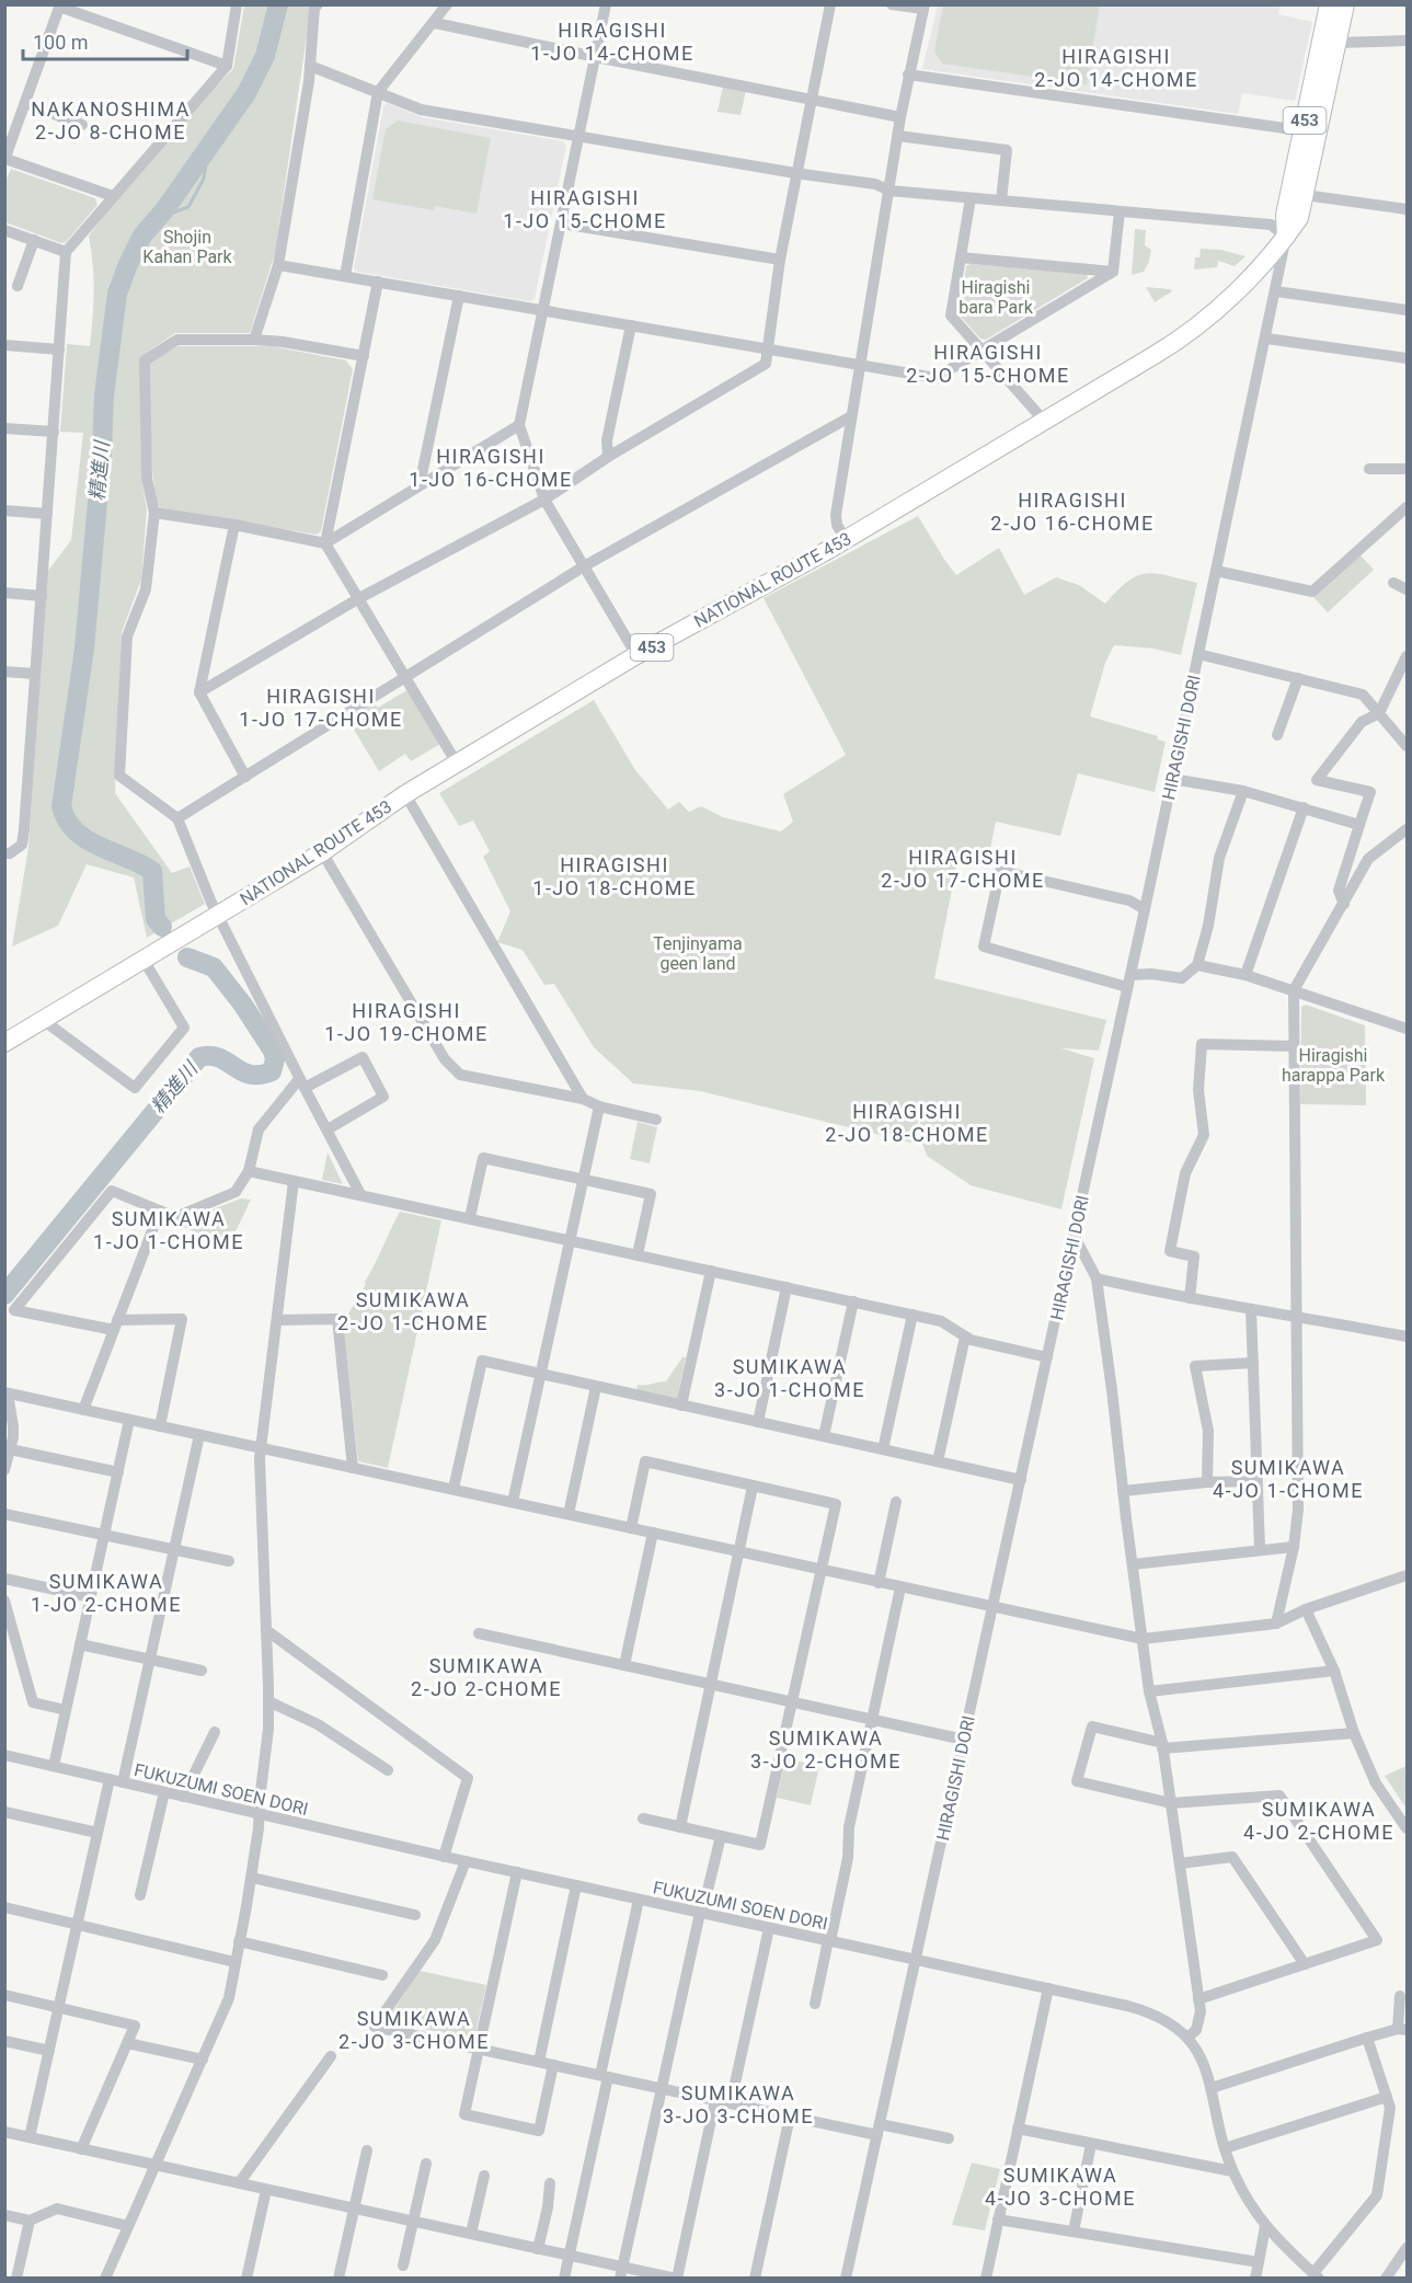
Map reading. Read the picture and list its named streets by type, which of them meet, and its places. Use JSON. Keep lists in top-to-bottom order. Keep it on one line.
{"streets":{"highway":["453","NATIONAL ROUTE 453","HIRAGISHI DORI"],"street":["FUKUZUMI SOEN DORI"]},"crossings":[["NATIONAL ROUTE 453","HIRAGISHI DORI"],["HIRAGISHI DORI","FUKUZUMI SOEN DORI"]],"districts":["HIRAGISHI 1-JO 14-CHOME","HIRAGISHI 2-JO 14-CHOME","NAKANOSHIMA 2-JO 8-CHOME","HIRAGISHI 1-JO 15-CHOME","HIRAGISHI 2-JO 15-CHOME","HIRAGISHI 1-JO 16-CHOME","HIRAGISHI 2-JO 16-CHOME","HIRAGISHI 1-JO 17-CHOME","HIRAGISHI 2-JO 17-CHOME","HIRAGISHI 1-JO 18-CHOME","HIRAGISHI 1-JO 19-CHOME","HIRAGISHI 2-JO 18-CHOME","SUMIKAWA 1-JO 1-CHOME","SUMIKAWA 2-JO 1-CHOME","SUMIKAWA 3-JO 1-CHOME","SUMIKAWA 4-JO 1-CHOME","SUMIKAWA 1-JO 2-CHOME","SUMIKAWA 2-JO 2-CHOME","SUMIKAWA 3-JO 2-CHOME","SUMIKAWA 4-JO 2-CHOME","SUMIKAWA 2-JO 3-CHOME","SUMIKAWA 3-JO 3-CHOME","SUMIKAWA 4-JO 3-CHOME"],"water":["精進川"],"parks":["Shojin Kahan Park","Hiragishi bara Park","Tenjinyama geen land","Hiragishi harappa Park"],"scale_bar":"100 m"}
